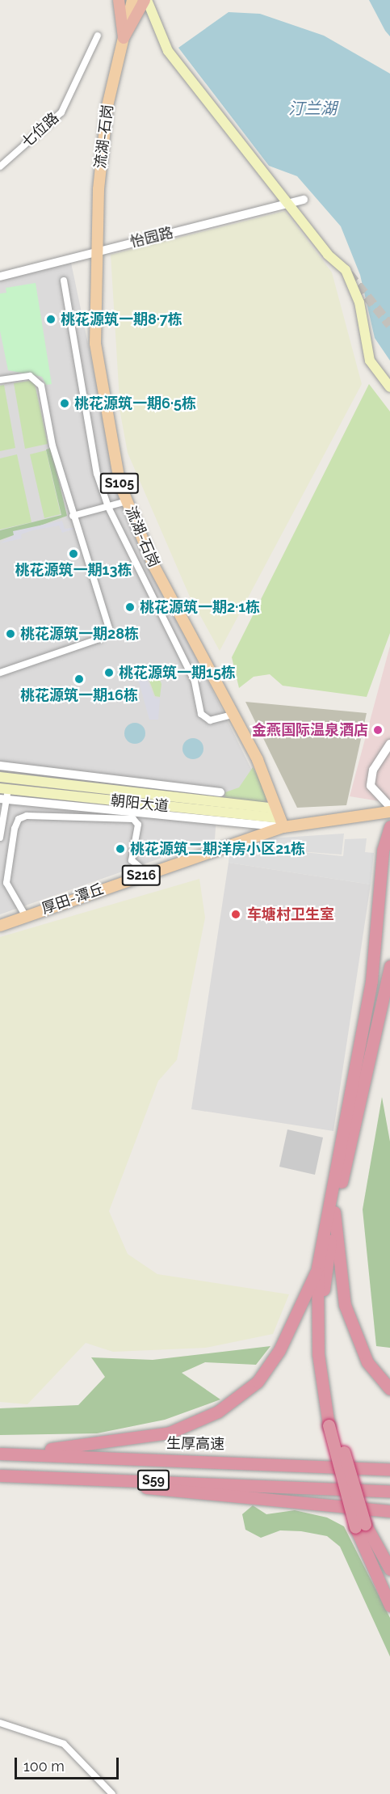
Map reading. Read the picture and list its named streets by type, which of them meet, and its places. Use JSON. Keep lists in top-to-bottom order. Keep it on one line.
{"streets":{"highway":["生厚高速","S59"],"main road":["流湖-石岗","S105","朝阳大道","S216","厚田-潭丘"],"street":["七位路","怡园路"]},"crossings":[["流湖-石岗","怡园路"],["流湖-石岗","朝阳大道"],["流湖-石岗","厚田-潭丘"],["朝阳大道","厚田-潭丘"]],"water":["汀兰湖"],"places":["桃花源筑一期8·7栋","桃花源筑一期6·5栋","桃花源筑一期13栋","桃花源筑一期2·1栋","桃花源筑一期28栋","桃花源筑一期15栋","桃花源筑一期16栋","金燕国际温泉酒店","桃花源筑二期洋房小区21栋","车塘村卫生室"],"scale_bar":"100 m"}
